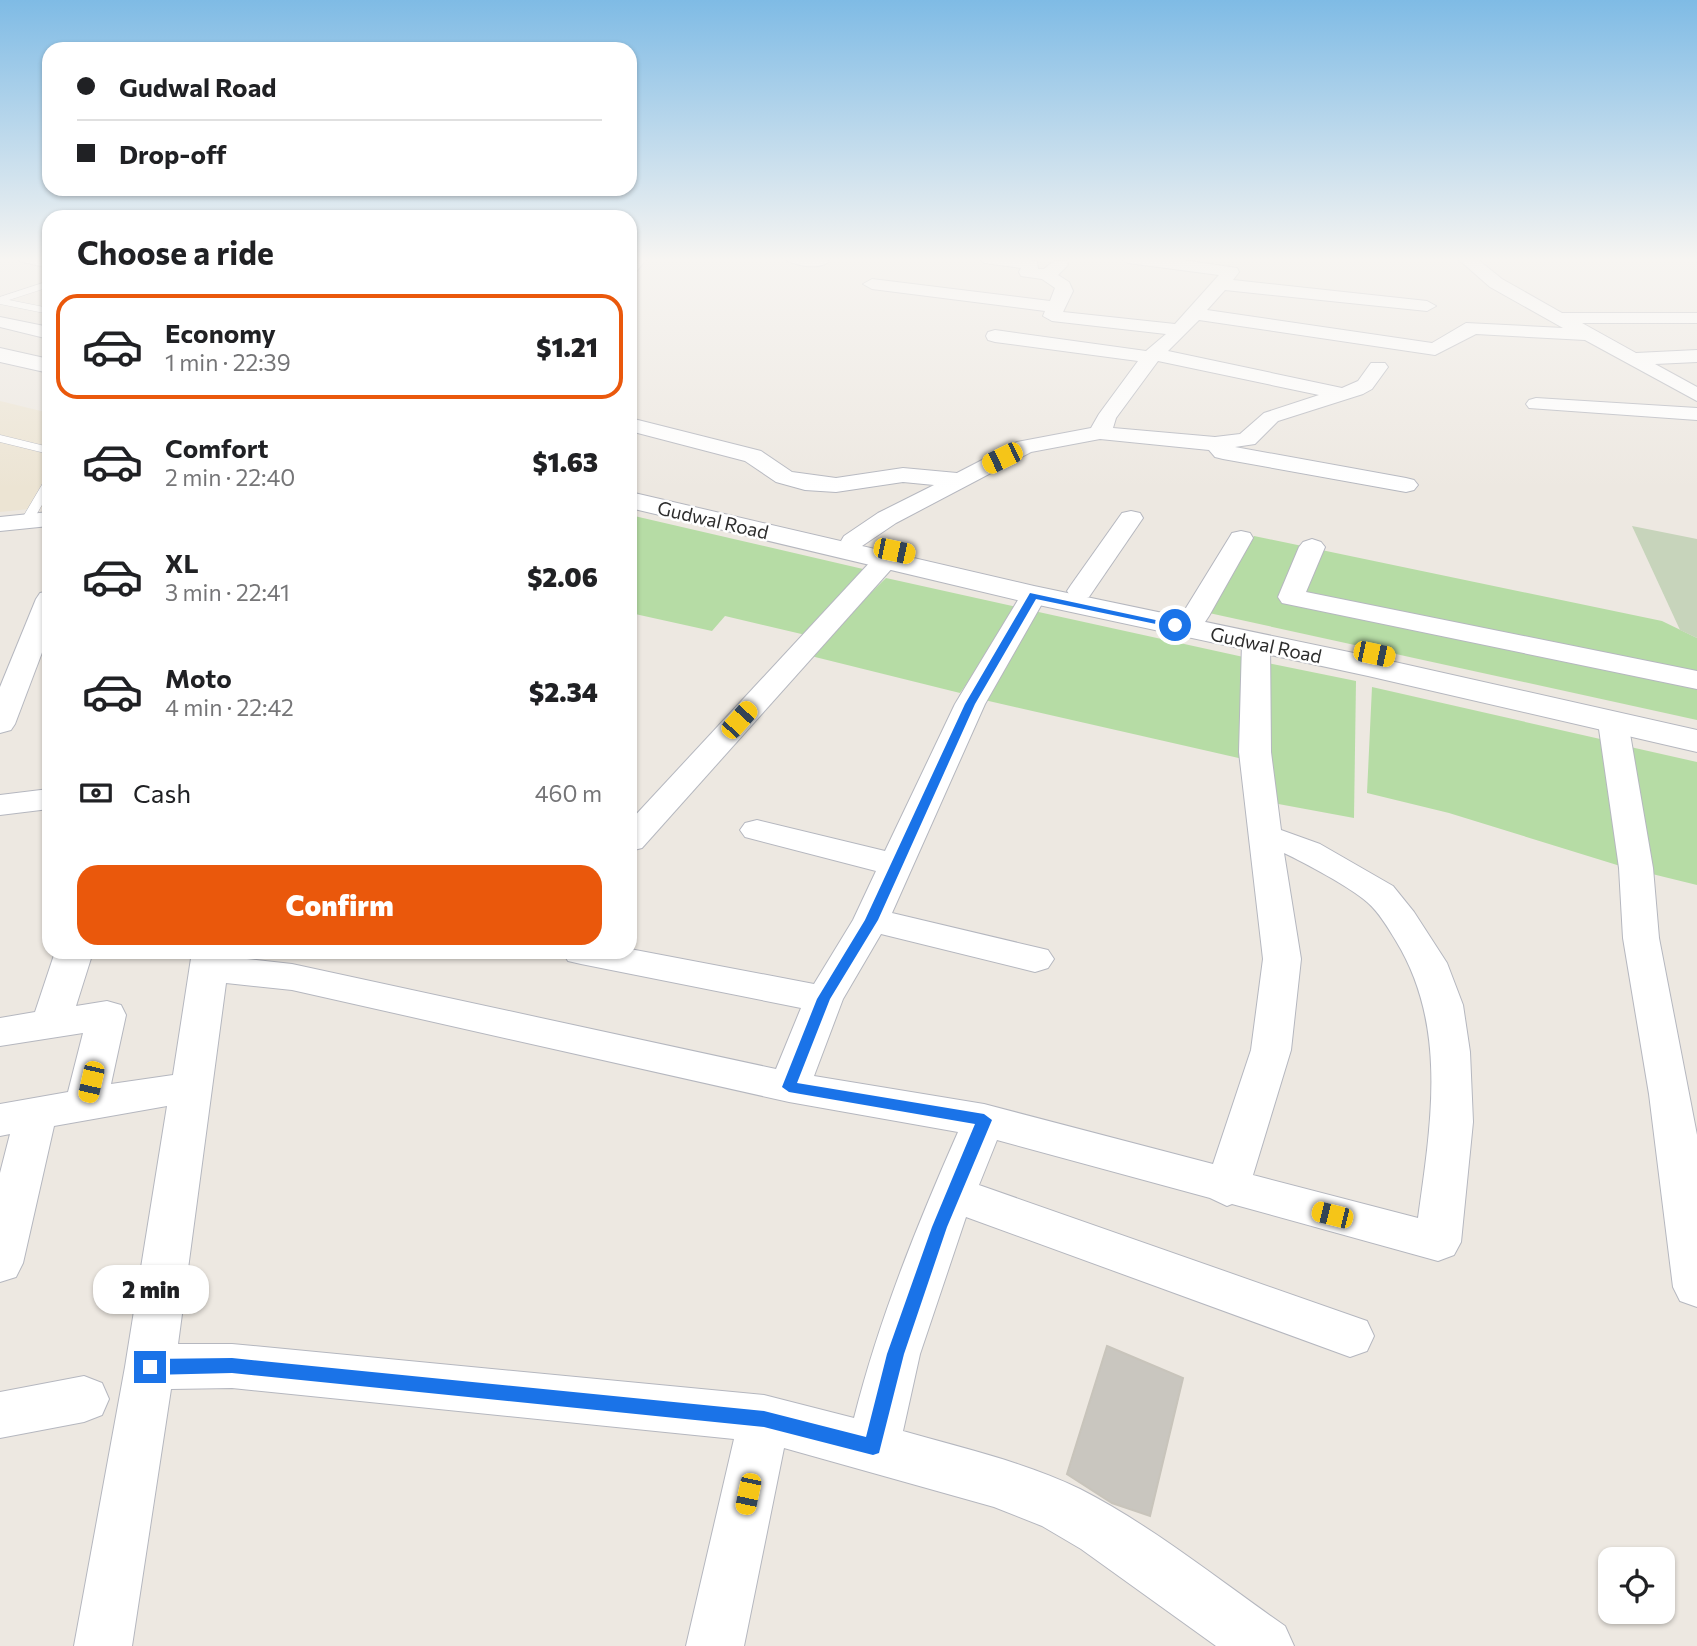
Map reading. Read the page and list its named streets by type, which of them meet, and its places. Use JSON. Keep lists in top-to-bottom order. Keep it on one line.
{"streets":{"main road":["Gudwal Road"]},"page":{"banner":["Gudwal Road","Drop-off"],"heading":"Choose a ride","list":[{"name":"Economy","note":"1 min · 22:39","value":"$1.21"},{"name":"Comfort","note":"2 min · 22:40","value":"$1.63"},{"name":"XL","note":"3 min · 22:41","value":"$2.06"},{"name":"Moto","note":"4 min · 22:42","value":"$2.34"}],"pay":["Cash","460 m"],"buttons":"Confirm","bubble":"2 min"}}
